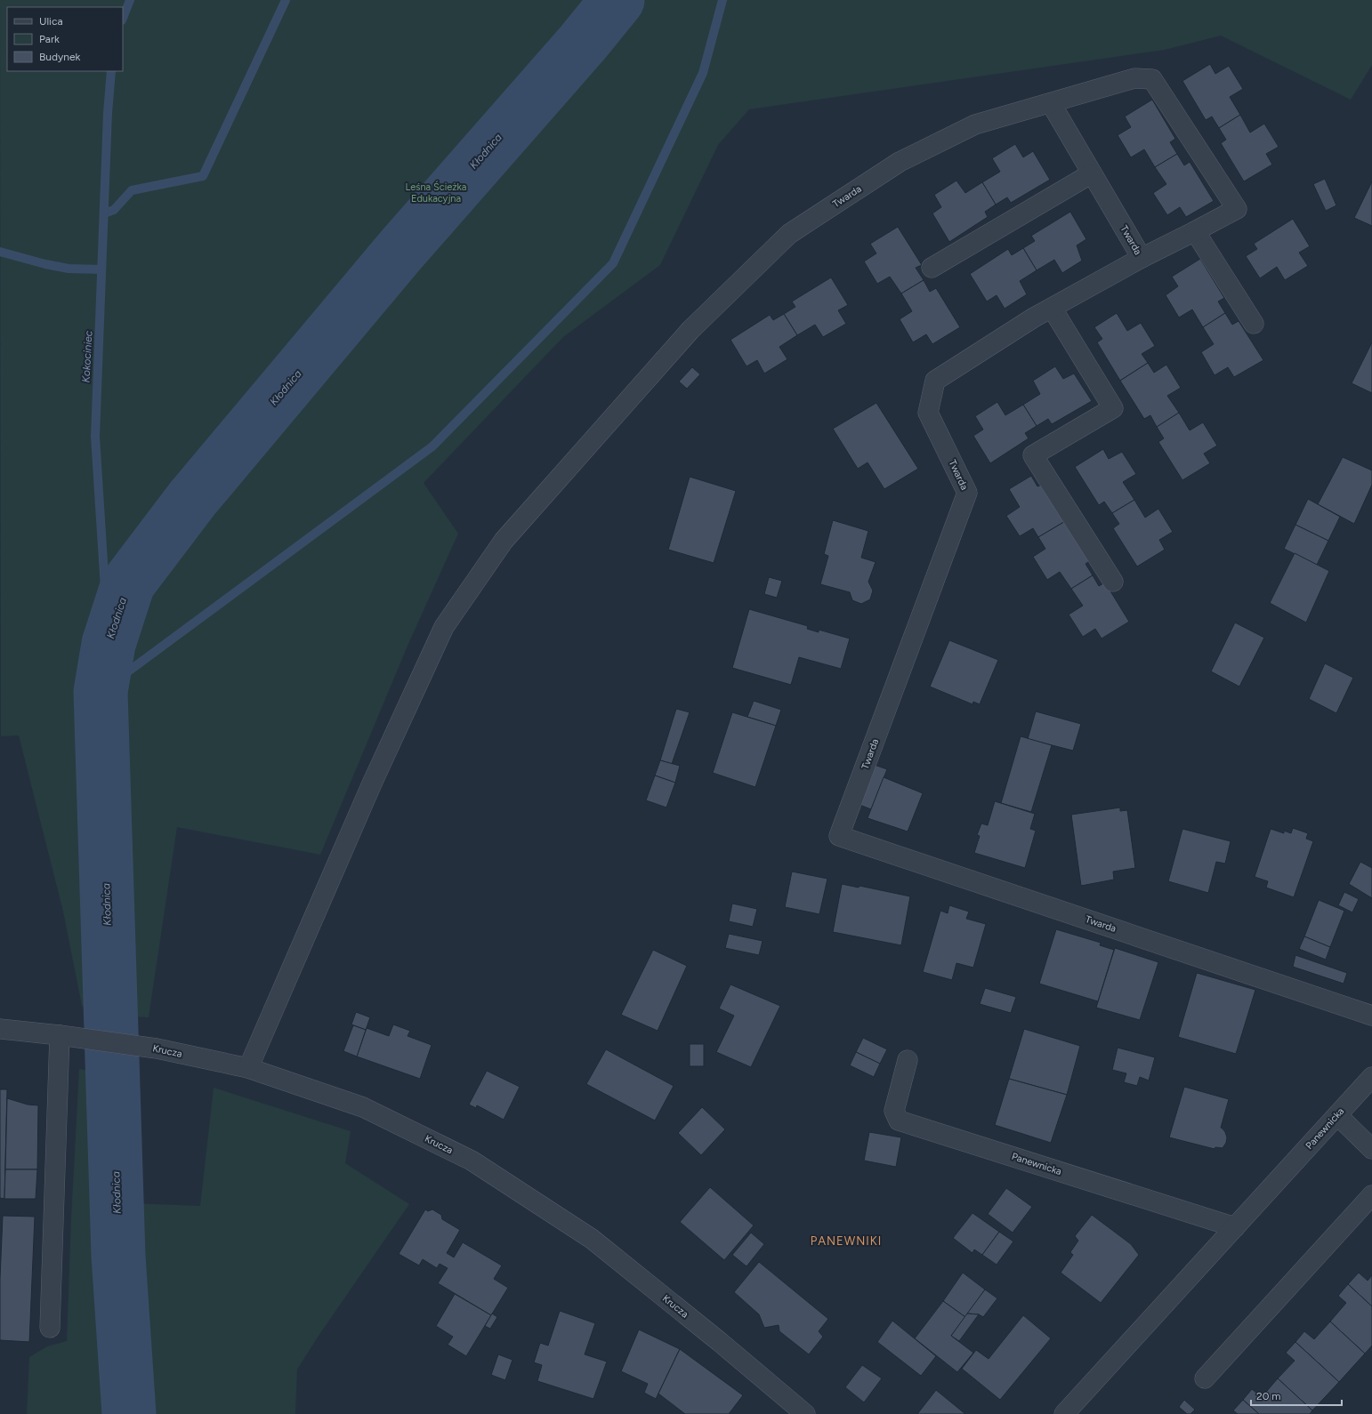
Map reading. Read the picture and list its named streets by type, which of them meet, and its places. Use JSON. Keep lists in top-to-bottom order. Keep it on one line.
{"streets":{"street":["Twarda","Krucza","Panewnicka"]},"crossings":[["Twarda","Krucza"]],"districts":["PANEWNIKI"],"water":["Kłodnica","Kokociniec"],"parks":["Leśna Ścieżka Edukacyjna"],"legend":["Ulica","Park","Budynek"],"scale_bar":"20 m"}
